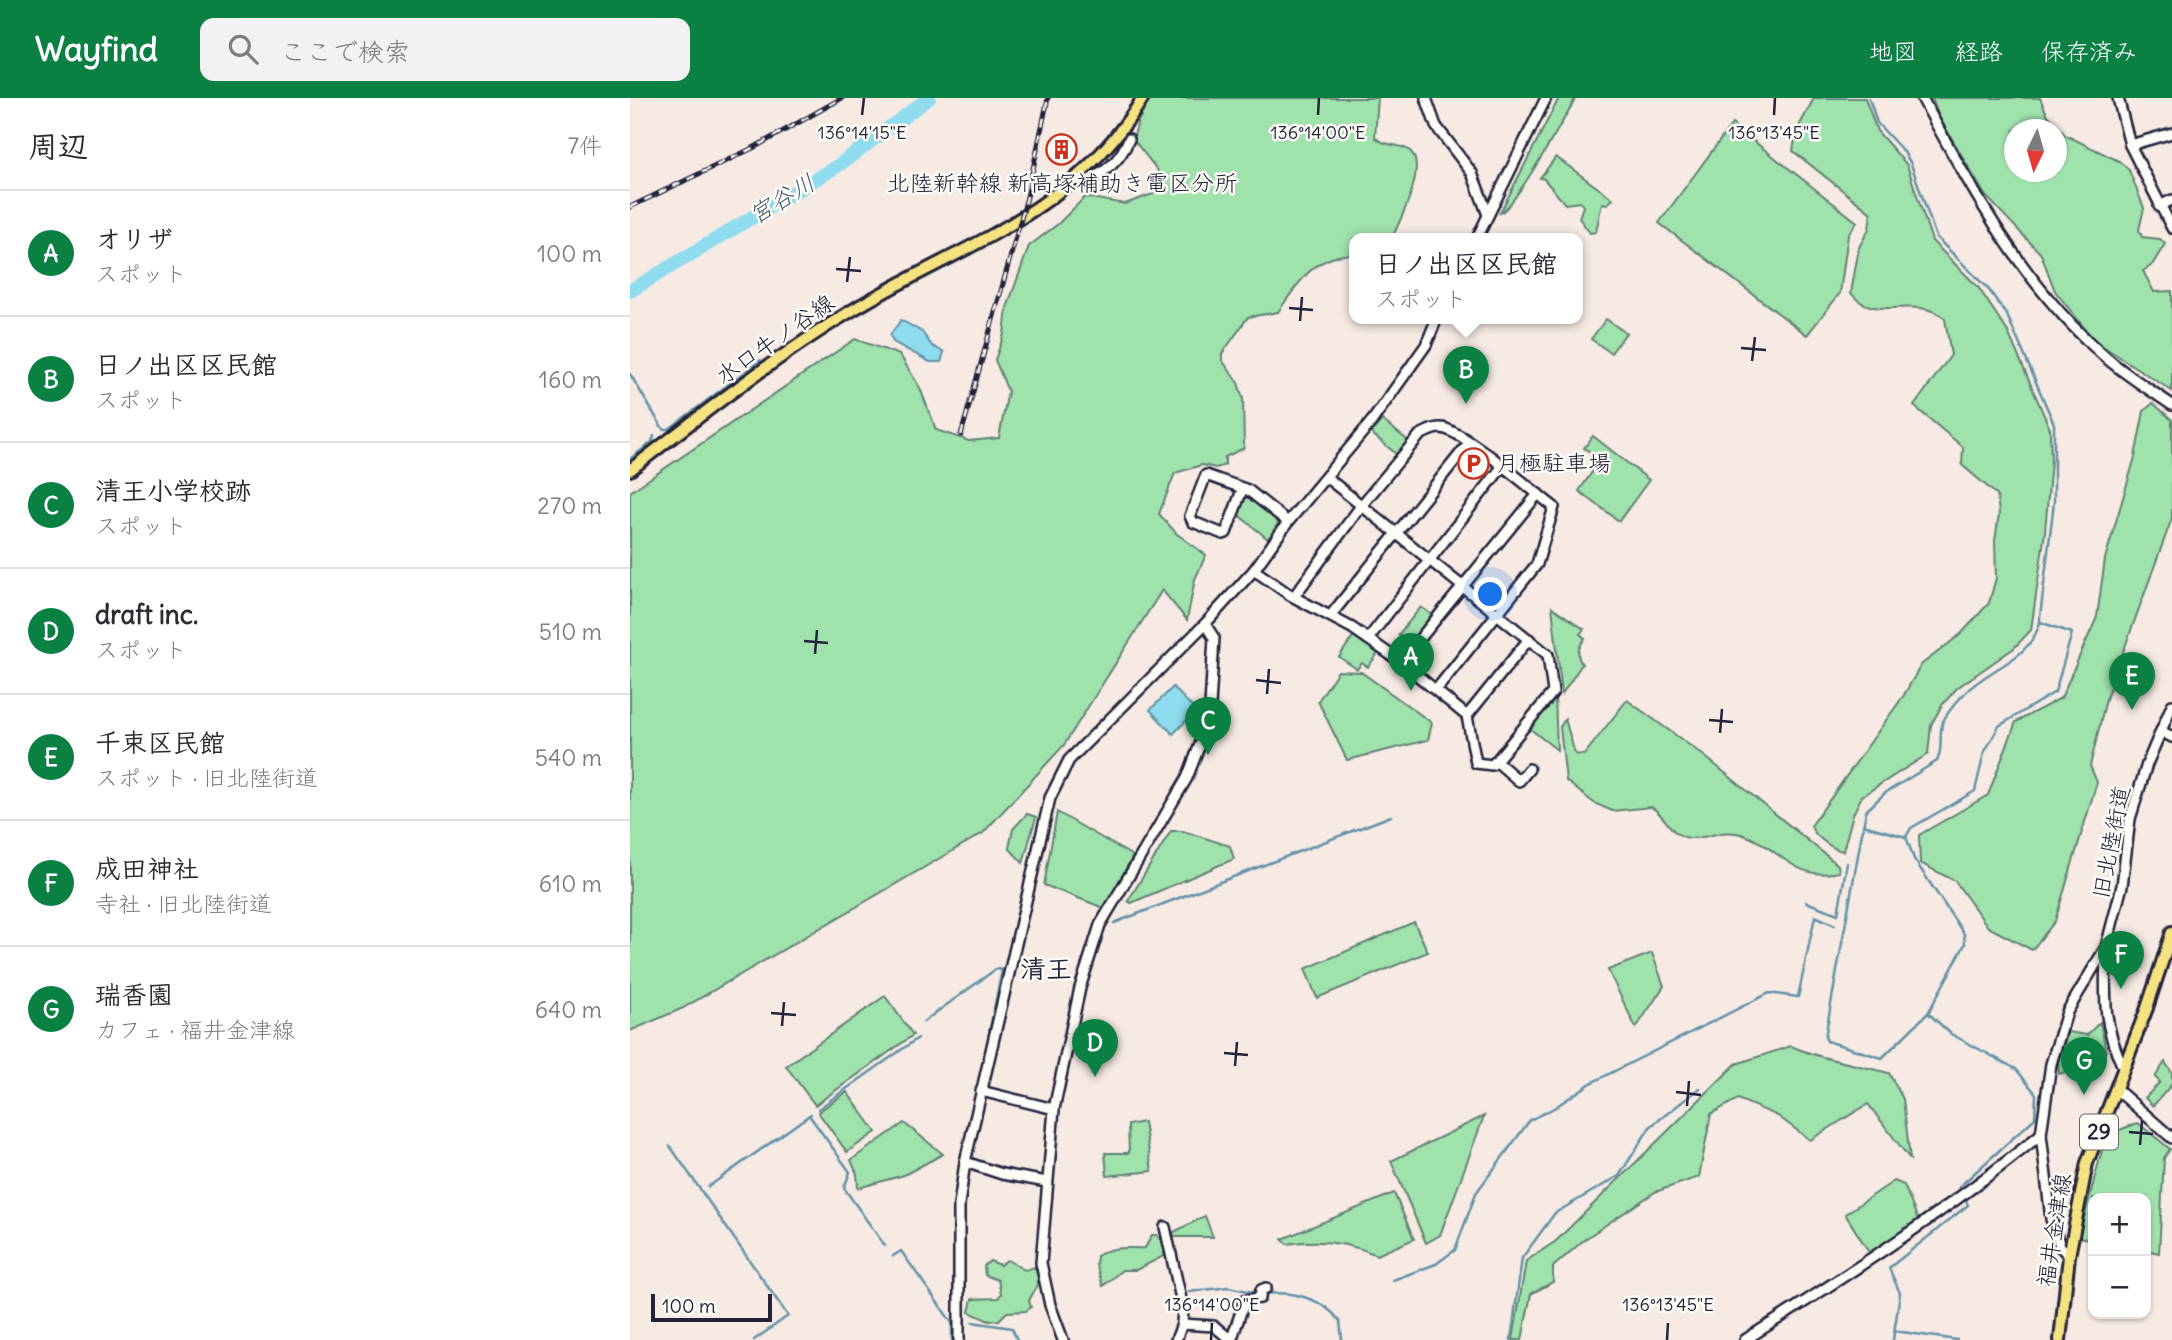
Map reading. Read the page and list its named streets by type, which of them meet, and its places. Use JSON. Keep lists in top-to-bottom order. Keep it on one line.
{"streets":{"main road":["水口牛ノ谷線","29","福井金津線"],"street":["旧北陸街道"]},"crossings":[["旧北陸街道","福井金津線"]],"districts":["清王"],"water":["宮谷川"],"places":{"building":["北陸新幹線 新高塚補助き電区分所"],"parking":["月極駐車場"]},"scale_bar":"100 m","north":"bottom","page":{"header":"Wayfind","search":"ここで検索","nav":["地図","経路","保存済み"],"heading":["周辺","7件"],"list":[{"mark":"A","name":"オリザ","note":"スポット","value":"100 m"},{"mark":"B","name":"日ノ出区区民館","note":"スポット","value":"160 m"},{"mark":"C","name":"清王小学校跡","note":"スポット","value":"270 m"},{"mark":"D","name":"draft inc.","note":"スポット","value":"510 m"},{"mark":"E","name":"千束区民館","note":"スポット · 旧北陸街道","value":"540 m"},{"mark":"F","name":"成田神社","note":"寺社 · 旧北陸街道","value":"610 m"},{"mark":"G","name":"瑞香園","note":"カフェ · 福井金津線","value":"640 m"}],"popup":["日ノ出区区民館","スポット"],"pins":["B","A","E","C","F","D","G"],"map_buttons":["+","−"],"scale":"100 m"},"coordinates":["136°14'15\"E","136°14'00\"E","136°13'45\"E"]}
